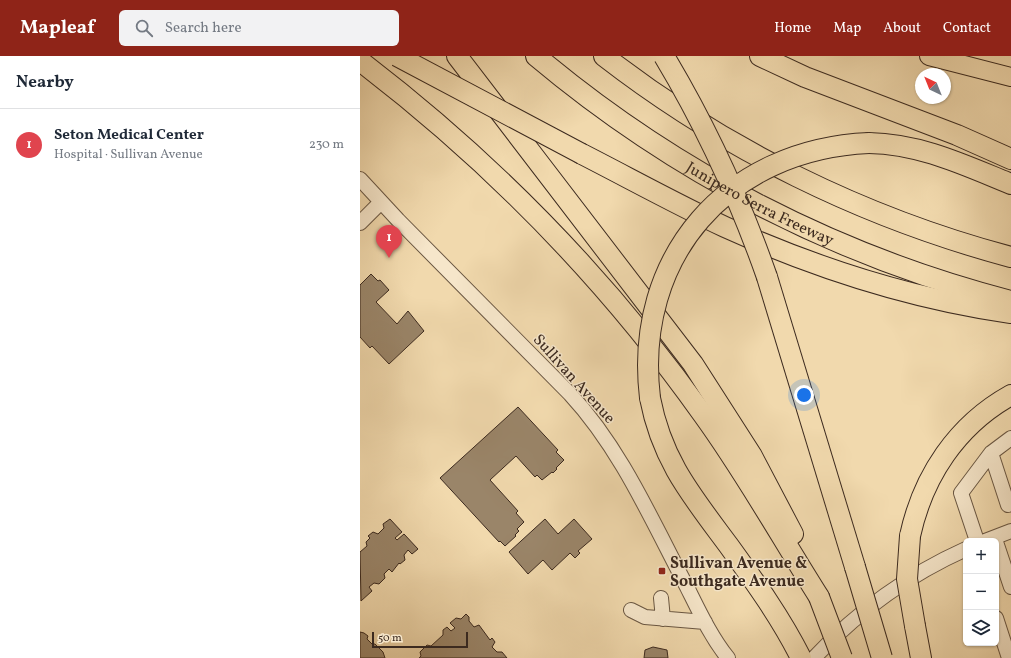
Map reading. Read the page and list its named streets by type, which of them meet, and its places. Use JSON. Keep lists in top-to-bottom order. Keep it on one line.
{"streets":{"highway":["Junipero Serra Freeway"],"street":["Sullivan Avenue"]},"places":{"transit":["Sullivan Avenue & Southgate Avenue"]},"scale_bar":"50 m","north":"top left","page":{"header":"Mapleaf","search":"Search here","nav":["Home","Map","About","Contact"],"heading":"Nearby","list":[{"mark":"1","name":"Seton Medical Center","note":"Hospital · Sullivan Avenue","value":"230 m"}],"pins":"1","map_buttons":["+","−"],"scale":"50 m"}}
